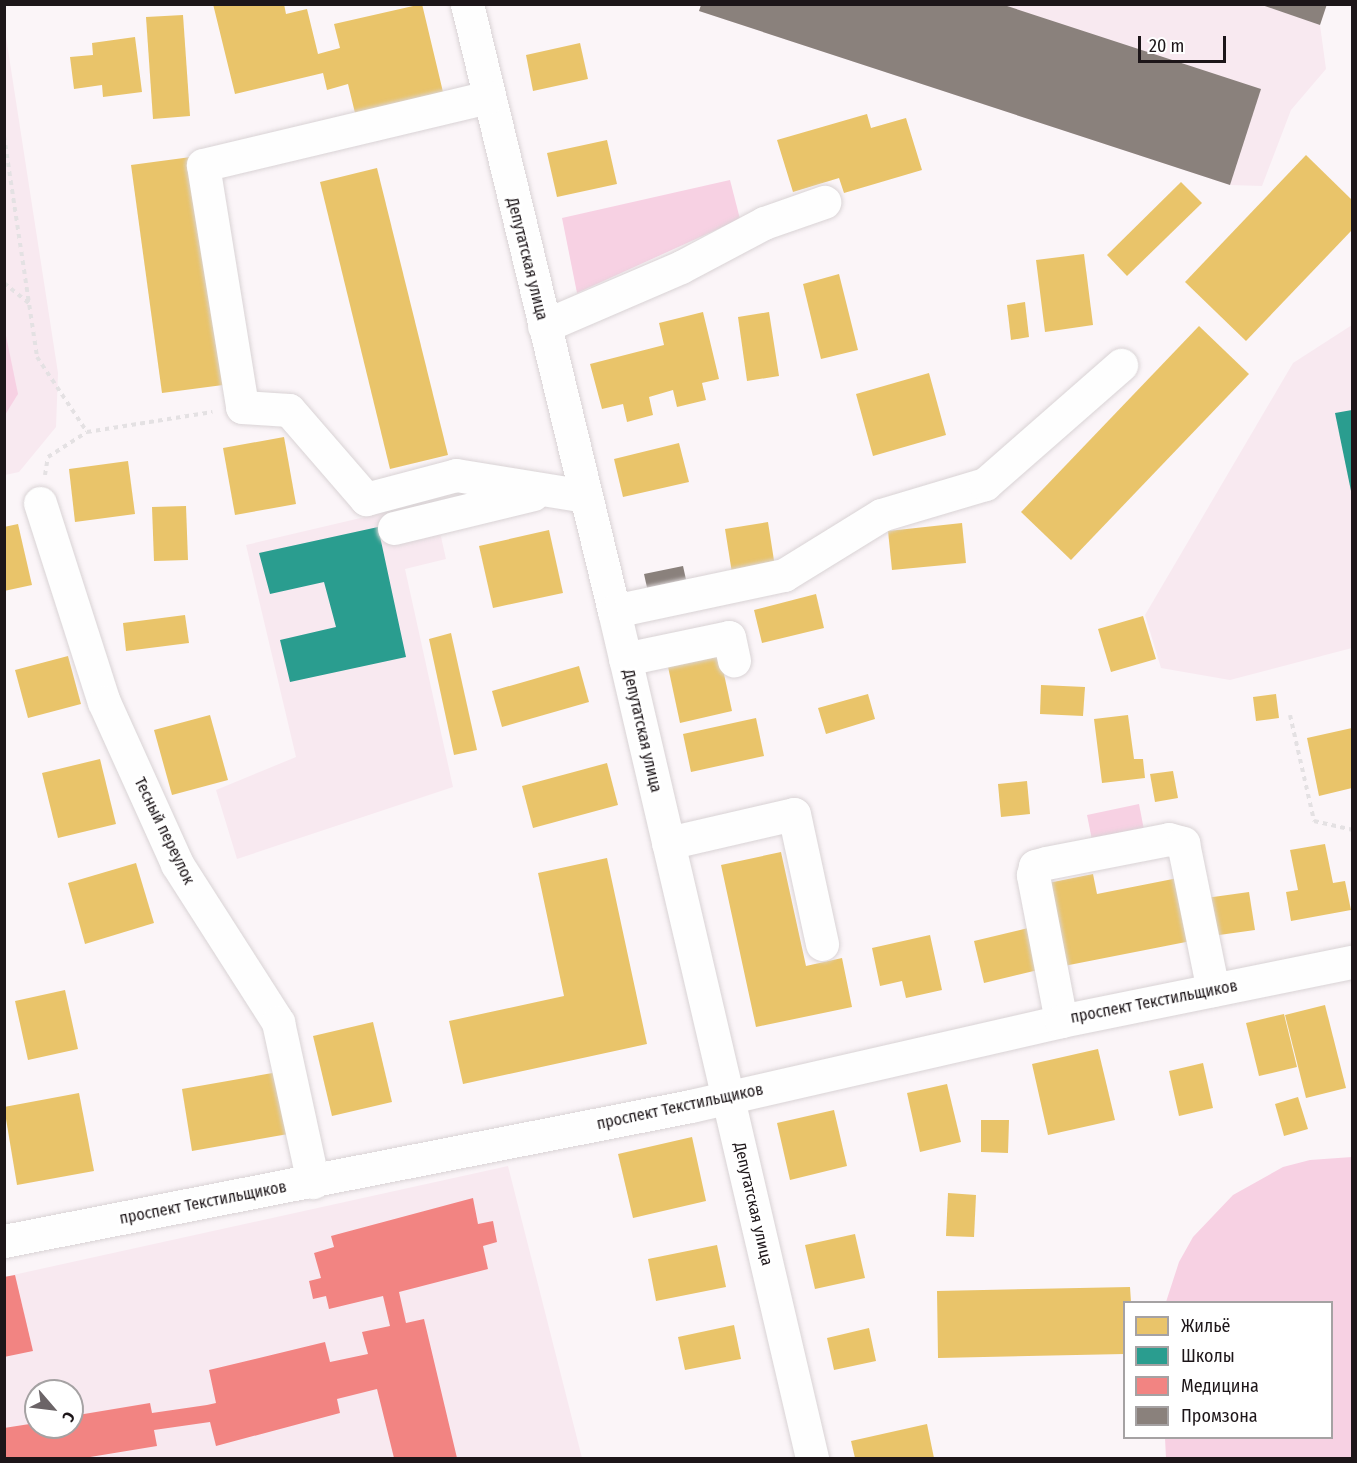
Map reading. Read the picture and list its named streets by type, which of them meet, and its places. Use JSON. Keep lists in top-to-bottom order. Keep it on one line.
{"streets":{"street":["Депутатская улица","Тесный переулок","проспект Текстильщиков"]},"crossings":[["Депутатская улица","проспект Текстильщиков"],["Тесный переулок","проспект Текстильщиков"]],"legend":["Жильё","Школы","Медицина","Промзона"],"scale_bar":"20 m","north":"bottom right"}
